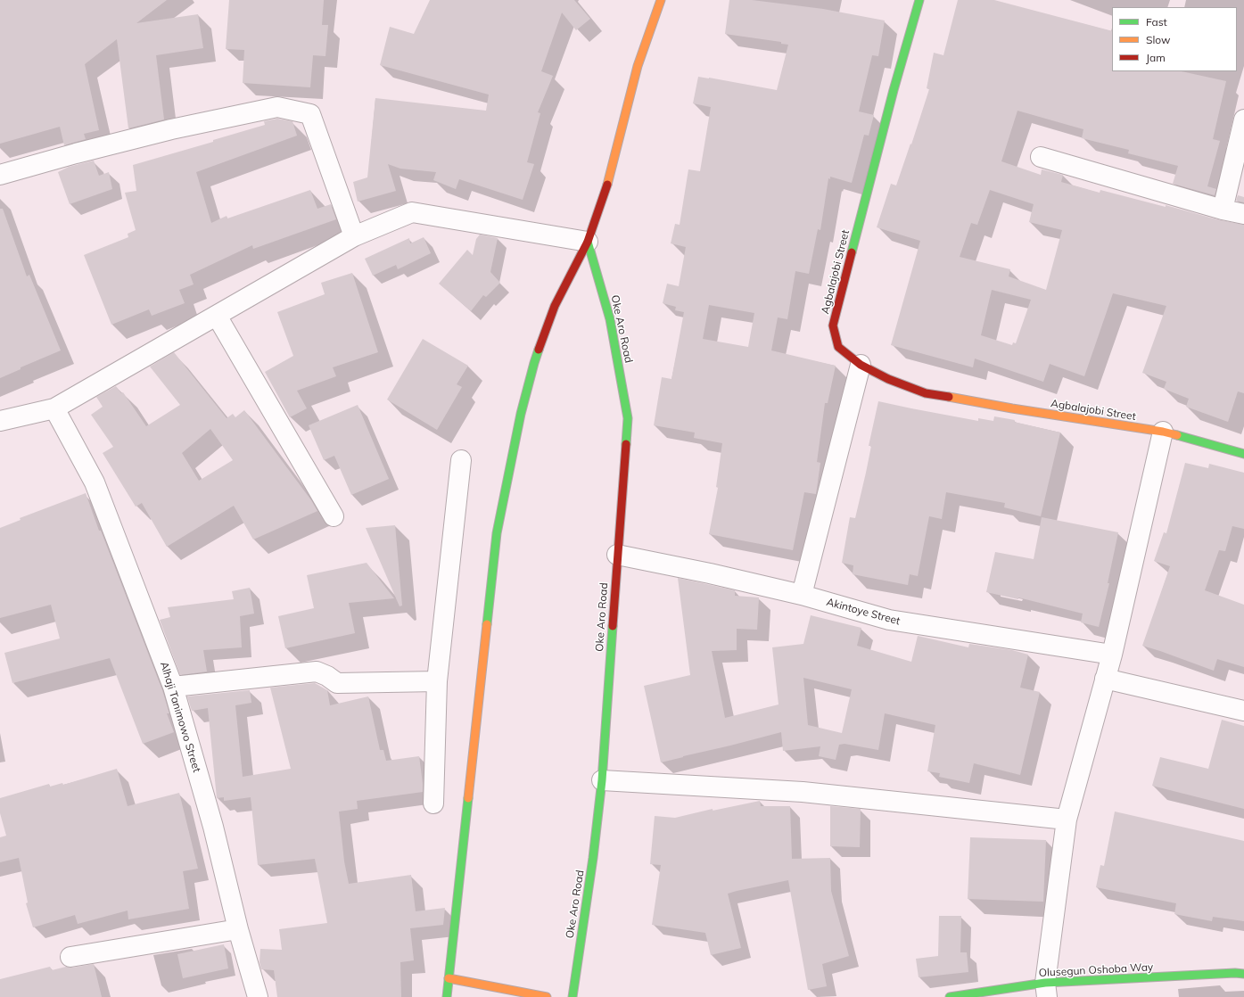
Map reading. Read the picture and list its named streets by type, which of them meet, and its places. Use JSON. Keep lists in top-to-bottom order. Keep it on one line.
{"streets":{"main road":["Agbalajobi Street","Oke Aro Road","Olusegun Oshoba Way"],"street":["Akintoye Street","Alhaji Tanimowo Street"]},"crossings":[["Oke Aro Road","Akintoye Street"]],"legend":["Fast","Slow","Jam"]}
